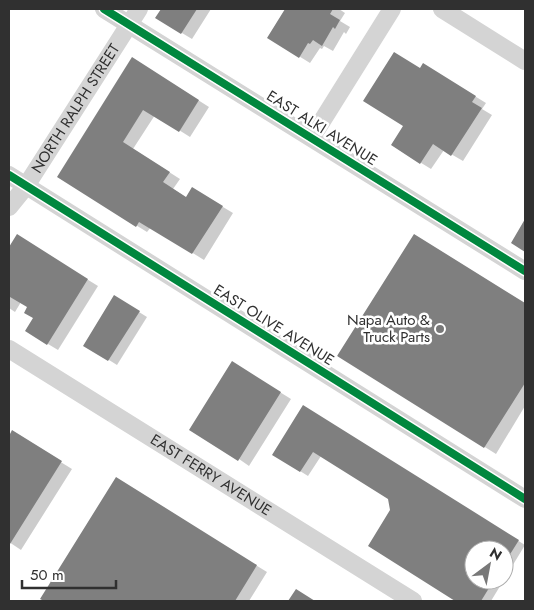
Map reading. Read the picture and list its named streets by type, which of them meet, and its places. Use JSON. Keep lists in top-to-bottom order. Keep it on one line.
{"streets":{"street":["NORTH RALPH STREET","EAST ALKI AVENUE","EAST OLIVE AVENUE","EAST FERRY AVENUE"]},"crossings":[["NORTH RALPH STREET","EAST ALKI AVENUE"],["NORTH RALPH STREET","EAST OLIVE AVENUE"]],"places":["Napa Auto & Truck Parts"],"scale_bar":"50 m","north":"top right"}
